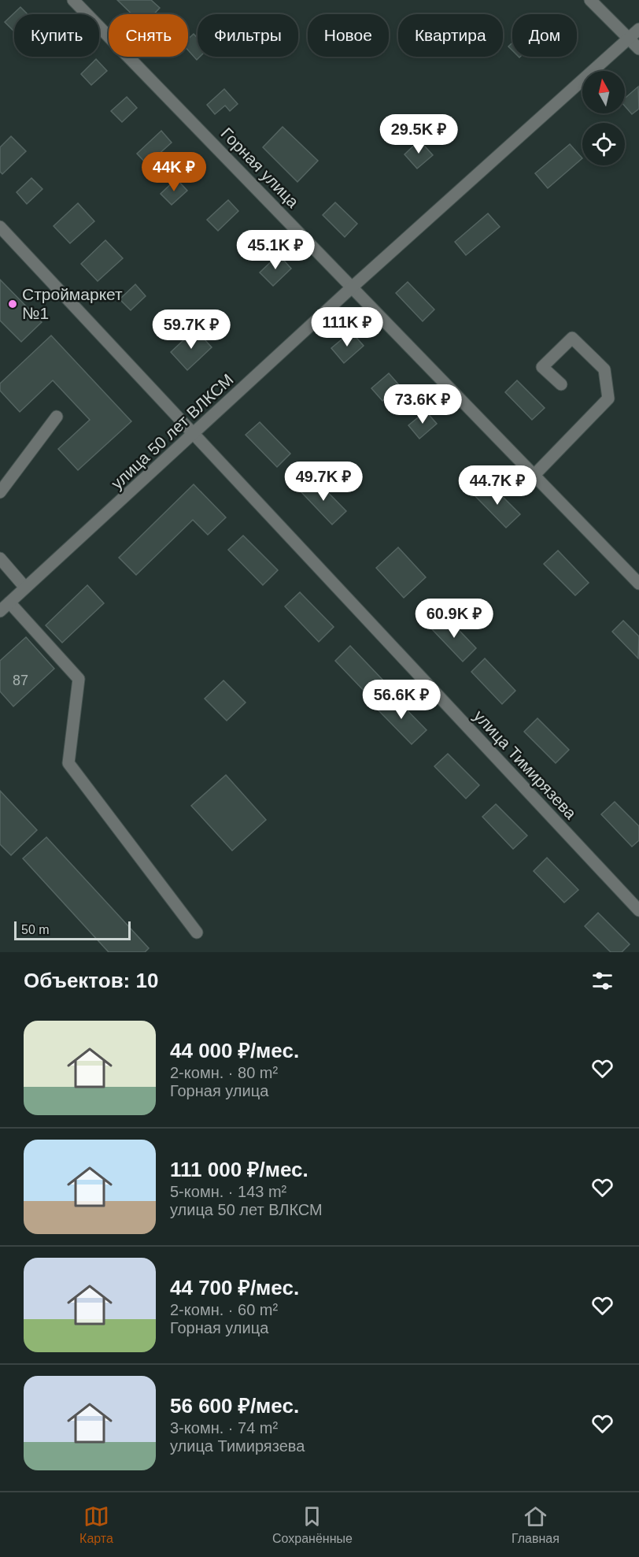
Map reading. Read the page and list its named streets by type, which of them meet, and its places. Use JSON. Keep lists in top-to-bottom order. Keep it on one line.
{"streets":{"street":["Горная улица","улица 50 лет ВЛКСМ","улица Тимирязева"]},"crossings":[["Горная улица","улица 50 лет ВЛКСМ"],["улица 50 лет ВЛКСМ","улица Тимирязева"]],"places":["Строймаркет №1"],"house_numbers":["87"],"scale_bar":"50 m","north":"top","page":{"chip":["Купить","Снять","Фильтры","Новое","Квартира","Дом"],"price":["29.5K ₽","44K ₽","45.1K ₽","111K ₽","59.7K ₽","73.6K ₽","49.7K ₽","44.7K ₽","60.9K ₽","56.6K ₽"],"scale":"50 m","heading":"Объектов: 10","list":[{"name":"44 000 ₽/мес.","note":"2-комн. · 80 m² · Горная улица"},{"name":"111 000 ₽/мес.","note":"5-комн. · 143 m² · улица 50 лет ВЛКСМ"},{"name":"44 700 ₽/мес.","note":"2-комн. · 60 m² · Горная улица"},{"name":"56 600 ₽/мес.","note":"3-комн. · 74 m² · улица Тимирязева"}],"tabs":["Карта","Сохранённые","Главная"]}}
